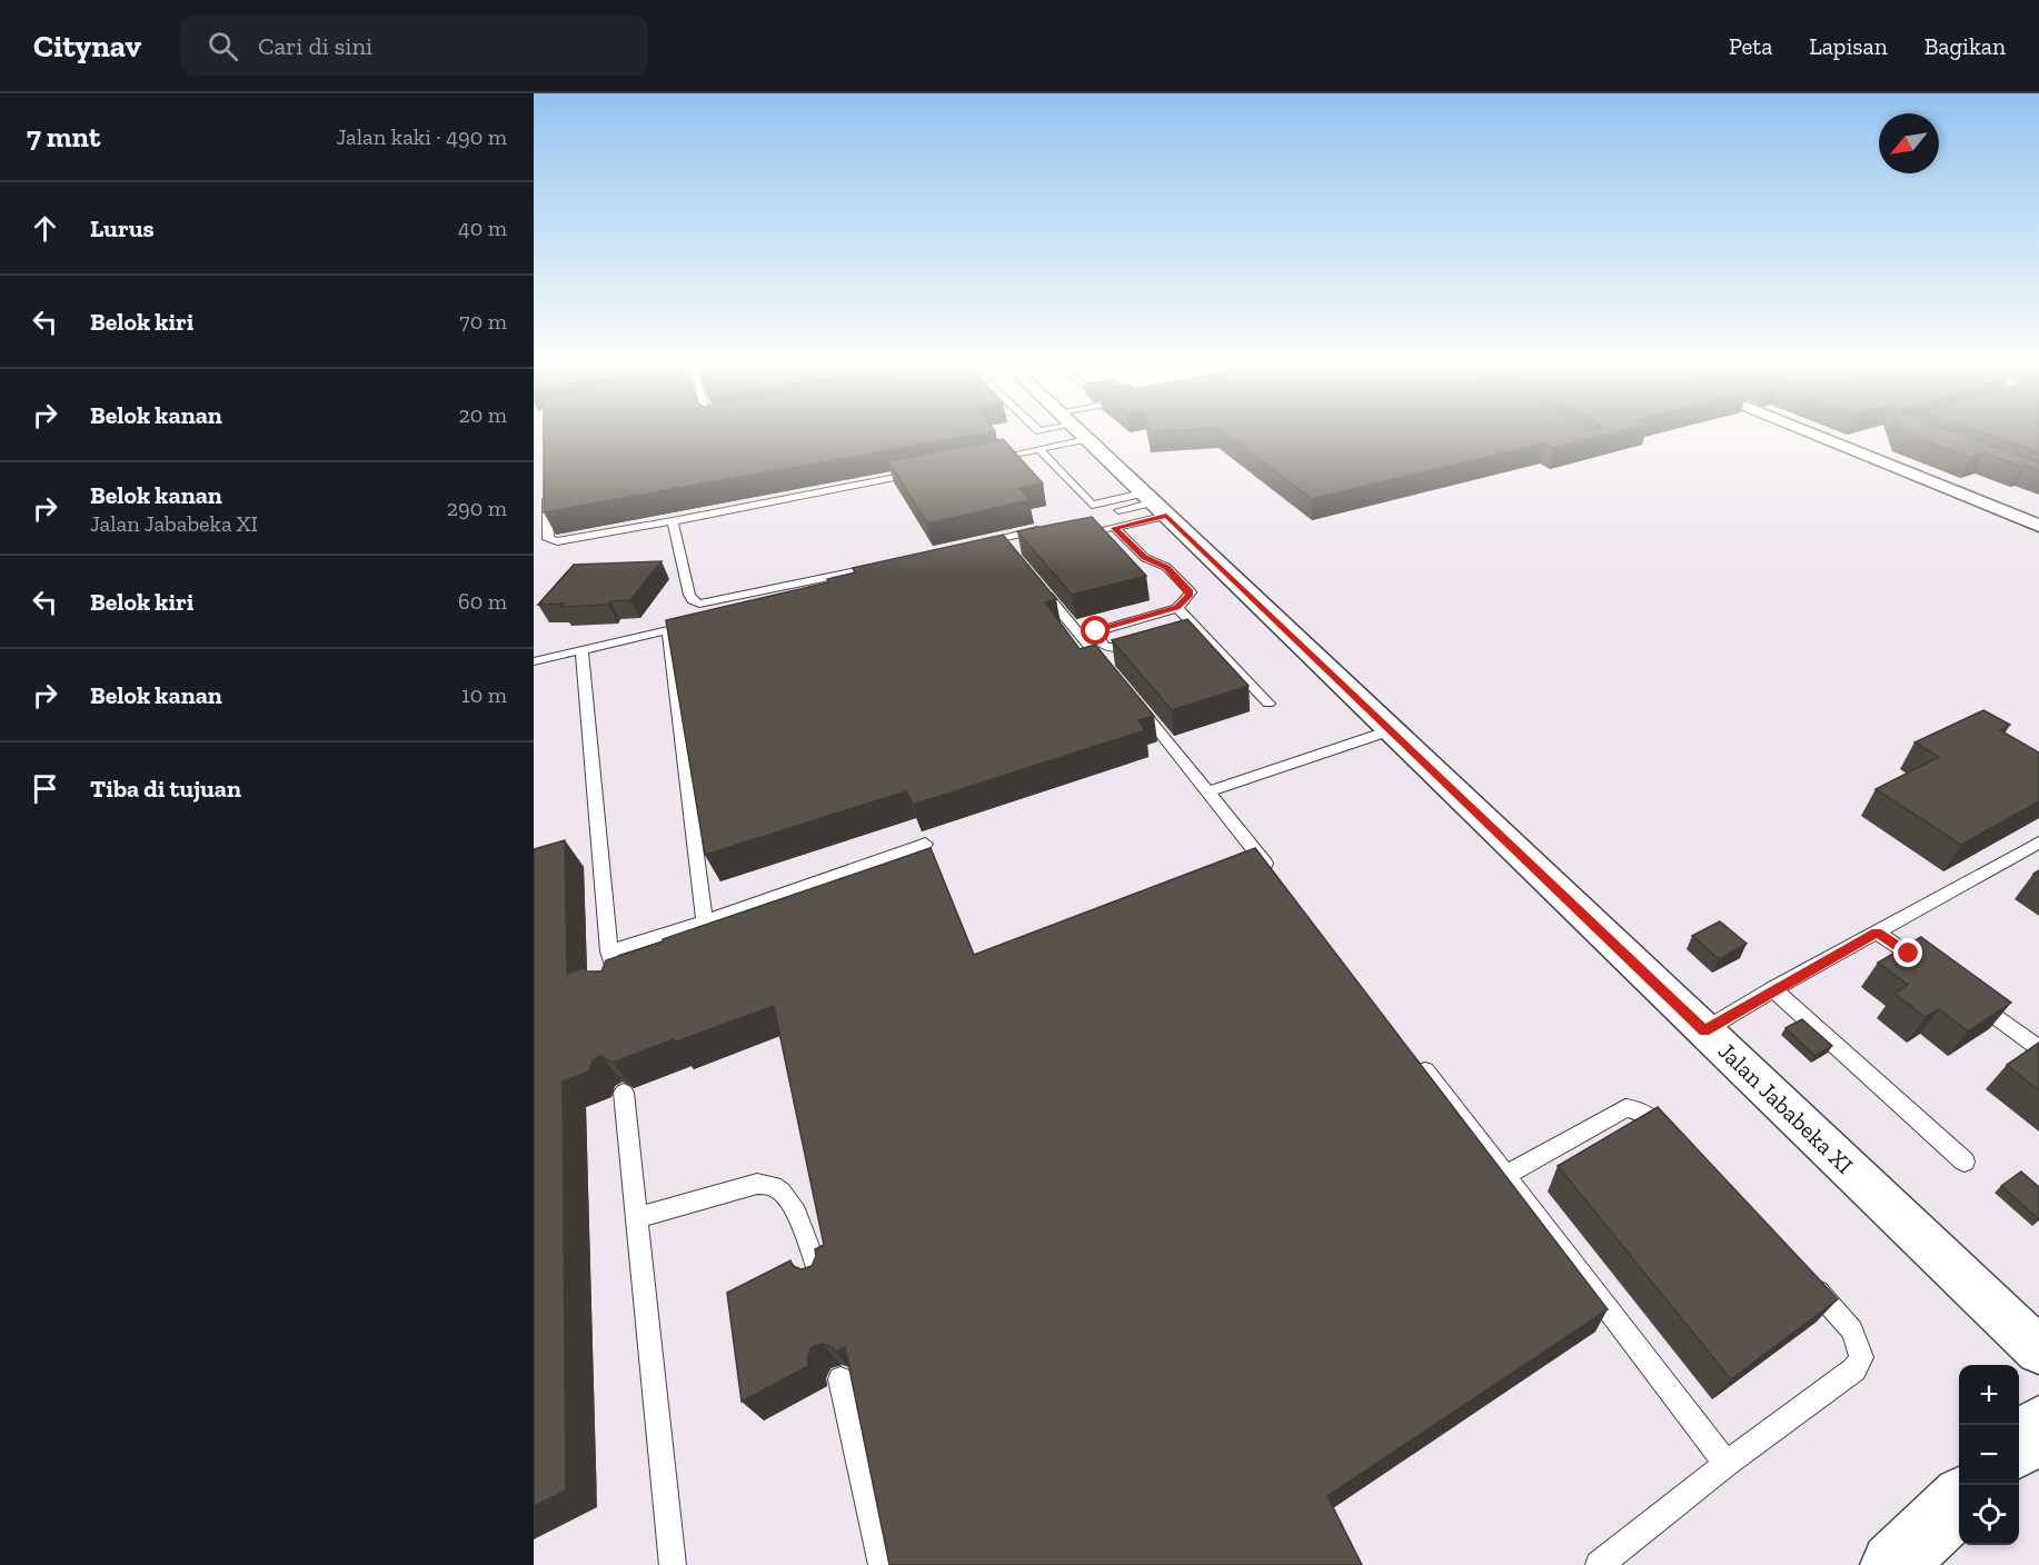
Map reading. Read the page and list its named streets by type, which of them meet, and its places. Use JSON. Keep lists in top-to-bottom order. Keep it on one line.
{"streets":{"street":["Jalan Jababeka XI"]},"north":"bottom left","page":{"header":"Citynav","search":"Cari di sini","nav":["Peta","Lapisan","Bagikan"],"heading":["7 mnt","Jalan kaki · 490 m"],"list":[["Lurus","40 m"],["Belok kiri","70 m"],["Belok kanan","20 m"],["Belok kanan","Jalan Jababeka XI","290 m"],["Belok kiri","60 m"],["Belok kanan","10 m"],"Tiba di tujuan"],"map_buttons":["+","−"]}}
